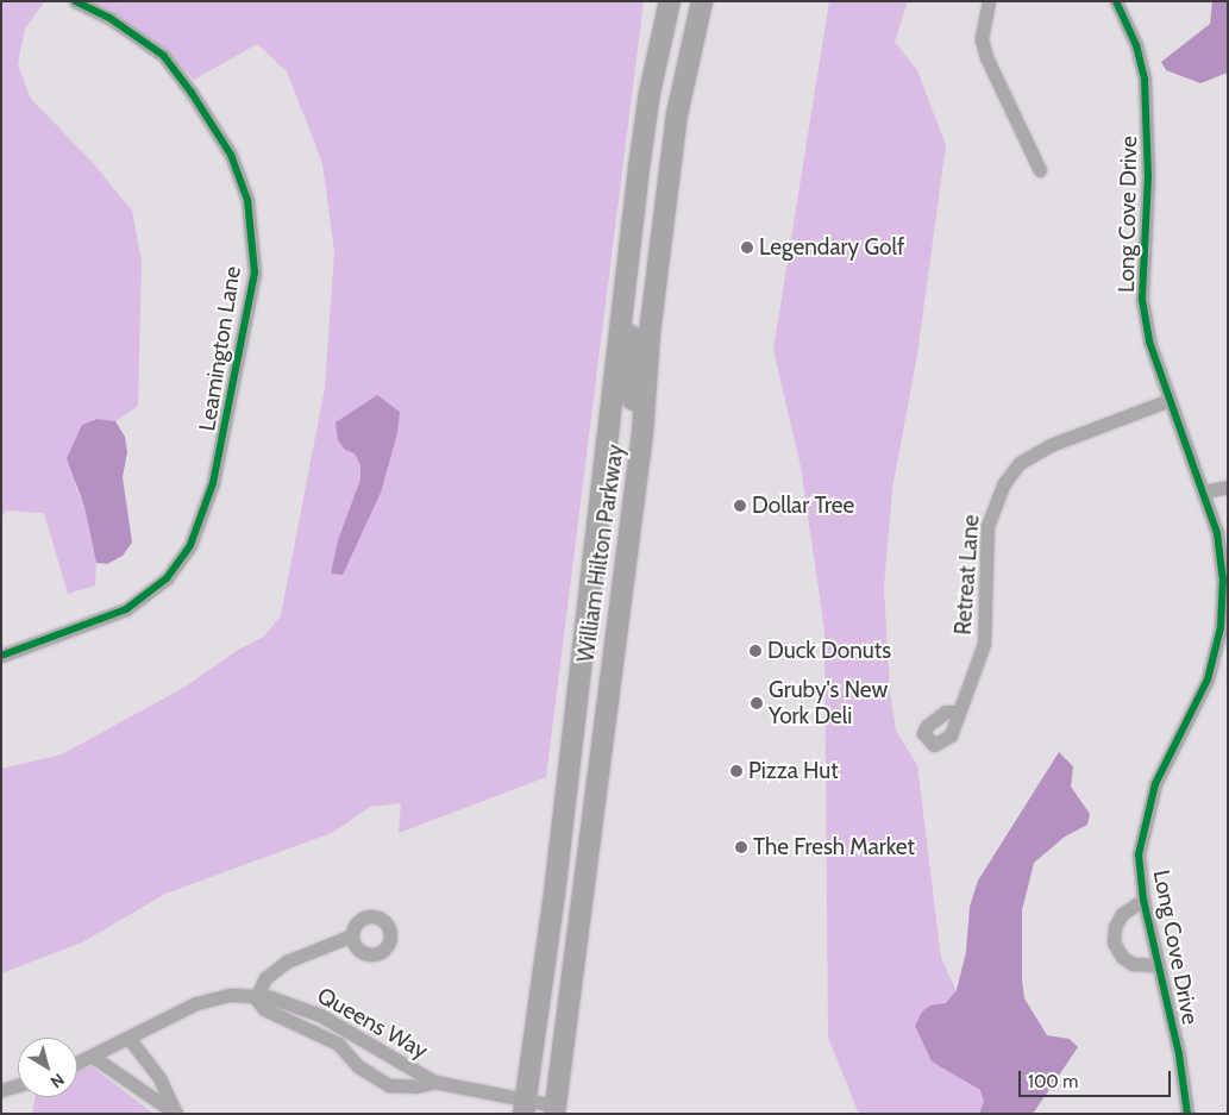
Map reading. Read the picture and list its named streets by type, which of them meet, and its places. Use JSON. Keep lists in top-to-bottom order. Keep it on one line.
{"streets":{"highway":["William Hilton Parkway"],"street":["Long Cove Drive","Leamington Lane","Retreat Lane","Queens Way"]},"crossings":[["Long Cove Drive","Retreat Lane"],["William Hilton Parkway","Queens Way"]],"places":["Legendary Golf","Dollar Tree","Duck Donuts","Gruby's New York Deli","Pizza Hut","The Fresh Market"],"scale_bar":"100 m","north":"bottom right"}
